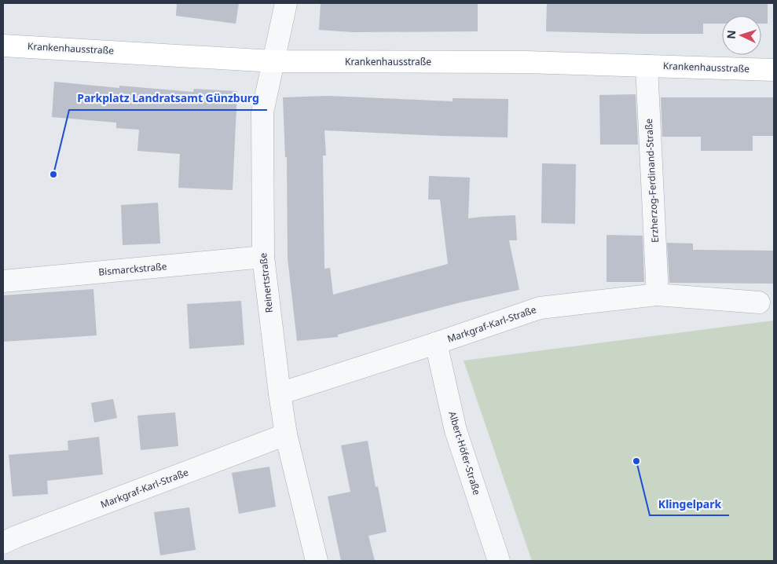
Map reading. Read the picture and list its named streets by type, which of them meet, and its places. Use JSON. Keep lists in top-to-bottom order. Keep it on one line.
{"streets":{"street":["Krankenhausstraße","Erzherzog-Ferdinand-Straße","Bismarckstraße","Reinertstraße","Markgraf-Karl-Straße","Albert-Höfer-Straße"]},"crossings":[["Krankenhausstraße","Erzherzog-Ferdinand-Straße"],["Krankenhausstraße","Reinertstraße"],["Erzherzog-Ferdinand-Straße","Markgraf-Karl-Straße"],["Bismarckstraße","Reinertstraße"],["Reinertstraße","Markgraf-Karl-Straße"],["Markgraf-Karl-Straße","Albert-Höfer-Straße"]],"places":["Parkplatz Landratsamt Günzburg","Klingelpark"],"north":"left"}
